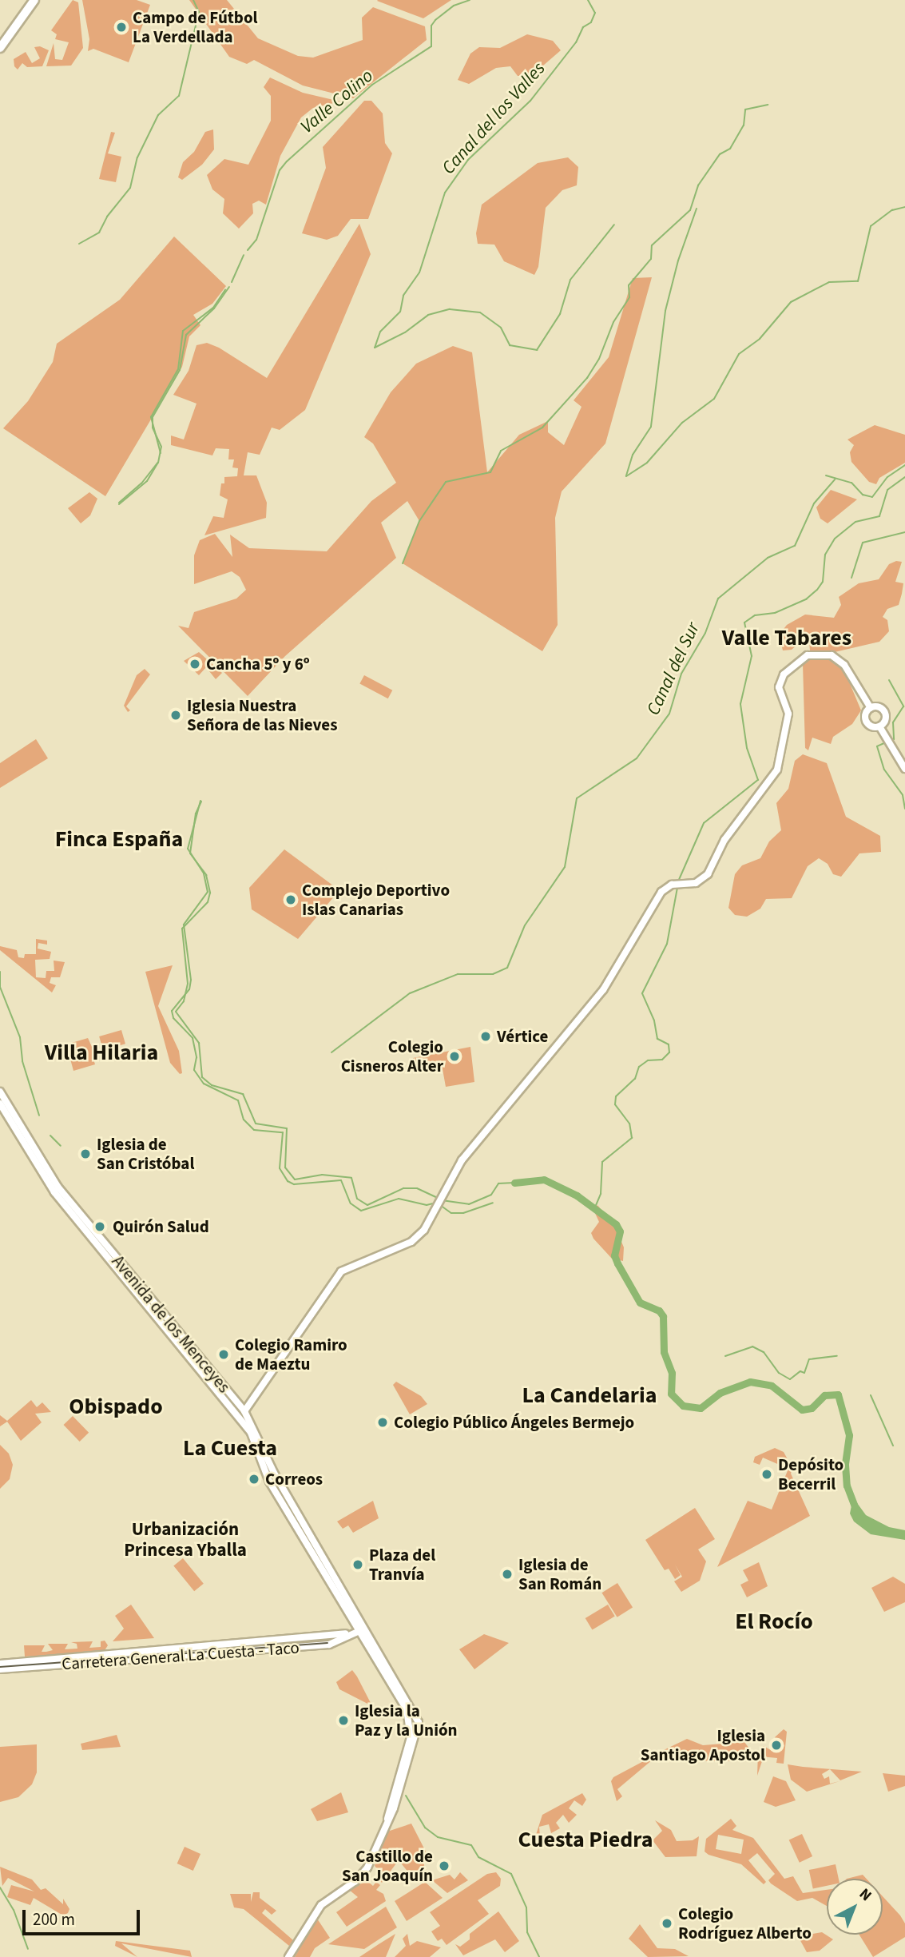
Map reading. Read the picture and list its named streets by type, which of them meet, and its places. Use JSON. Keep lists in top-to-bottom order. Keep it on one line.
{"streets":{"main road":["Avenida de los Menceyes","Carretera General La Cuesta - Taco"]},"crossings":[["Avenida de los Menceyes","Carretera General La Cuesta - Taco"]],"districts":["Valle Tabares","Finca España","Villa Hilaria","La Candelaria","Obispado","La Cuesta","Urbanización Princesa Yballa","El Rocío","Cuesta Piedra"],"water":["Valle Colino","Canal del los Valles","Canal del Sur"],"places":["Campo de Fútbol La Verdellada","Cancha 5º y 6º","Iglesia Nuestra Señora de las Nieves","Complejo Deportivo Islas Canarias","Vértice","Colegio Cisneros Alter","Iglesia de San Cristóbal","Quirón Salud","Colegio Ramiro de Maeztu","Colegio Público Ángeles Bermejo","Depósito Becerril","Correos","Plaza del Tranvía","Iglesia de San Román","Iglesia la Paz y la Unión","Iglesia Santiago Apostol","Castillo de San Joaquín","Colegio Rodríguez Alberto"],"scale_bar":"200 m","north":"top right"}
